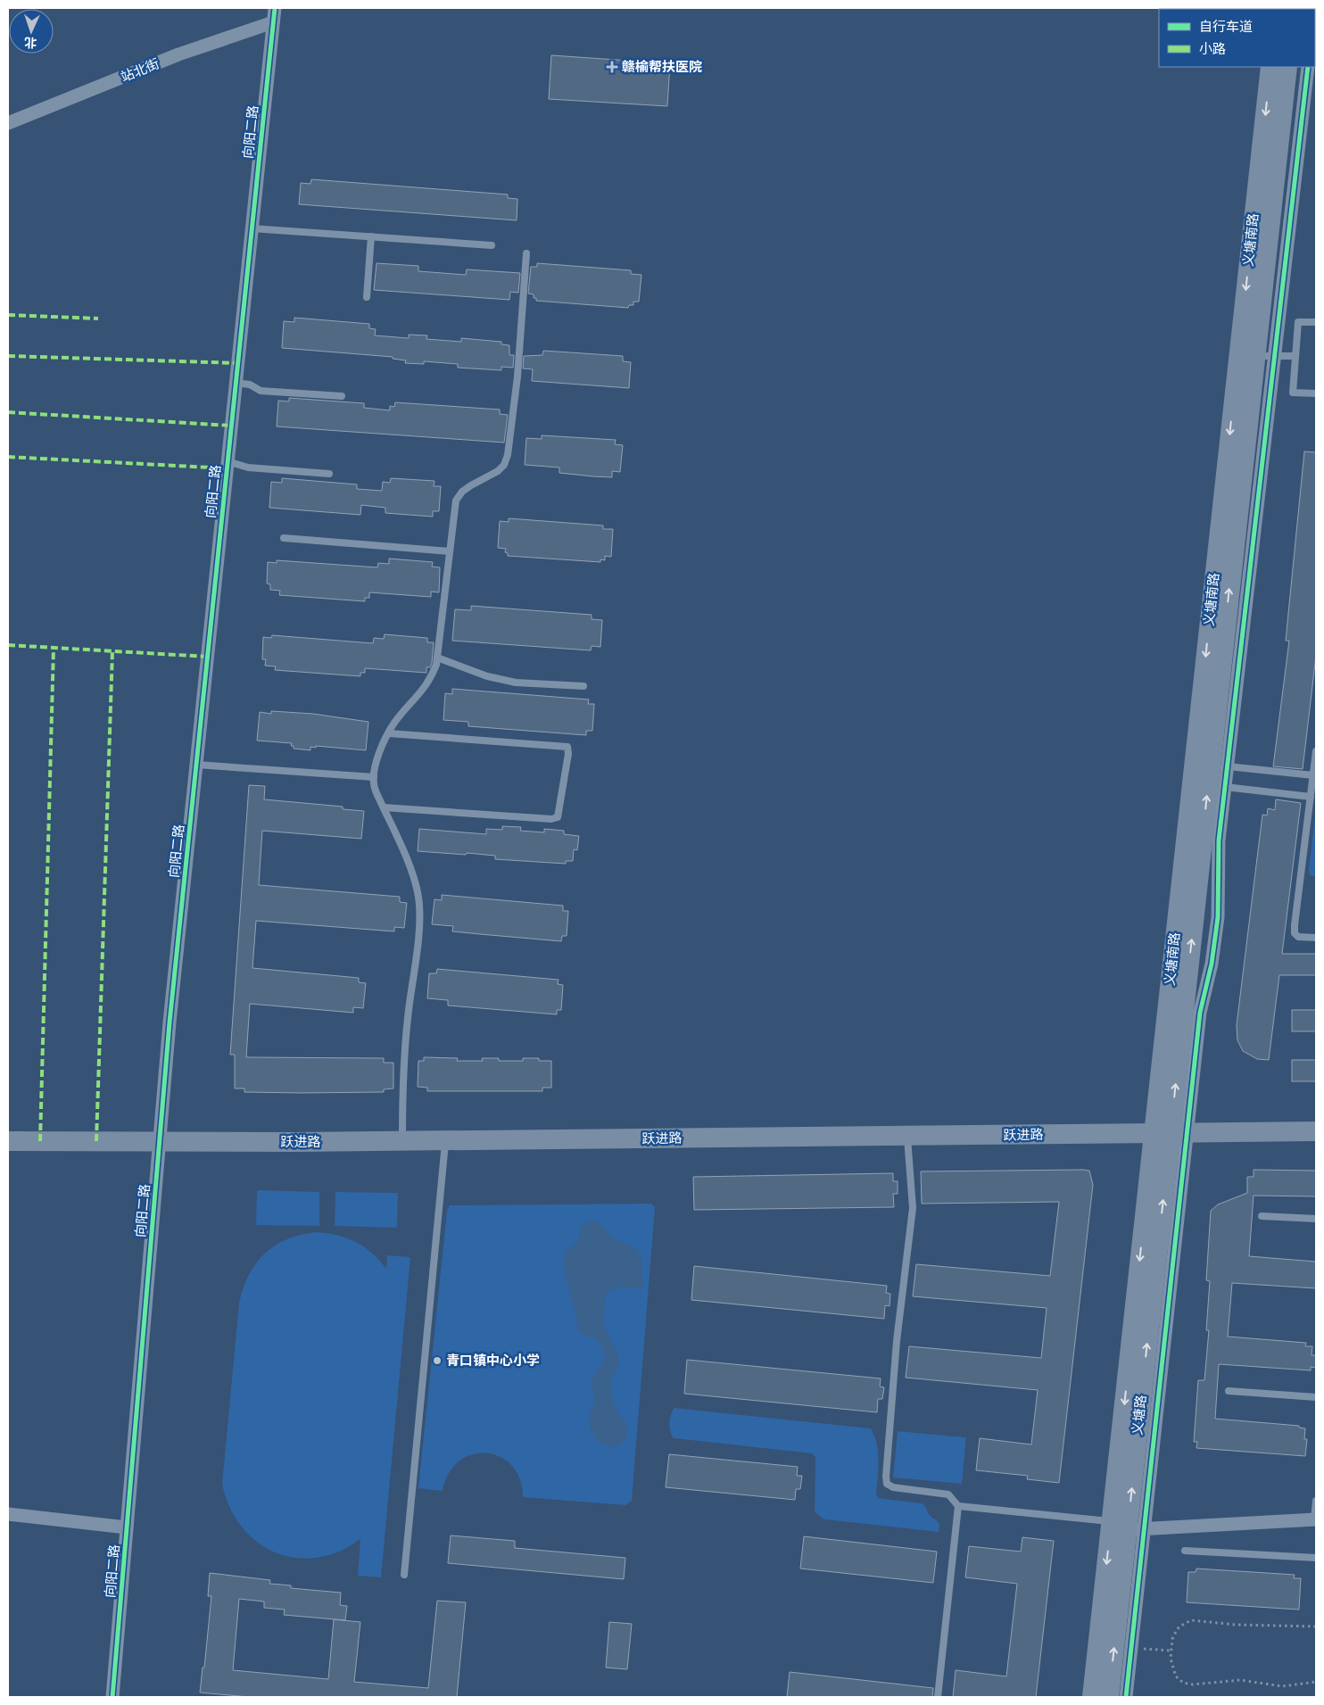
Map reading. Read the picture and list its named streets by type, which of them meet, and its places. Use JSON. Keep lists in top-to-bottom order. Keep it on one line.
{"streets":{"main road":["义塘南路","跃进路","义塘路"],"street":["站北街","向阳二路"]},"crossings":[["站北街","向阳二路"],["向阳二路","跃进路"],["义塘南路","跃进路"],["义塘南路","义塘路"],["跃进路","义塘路"]],"places":{"health":["赣榆帮扶医院"],"other":["青口镇中心小学"]},"legend":["自行车道","小路"],"north":"bottom"}
